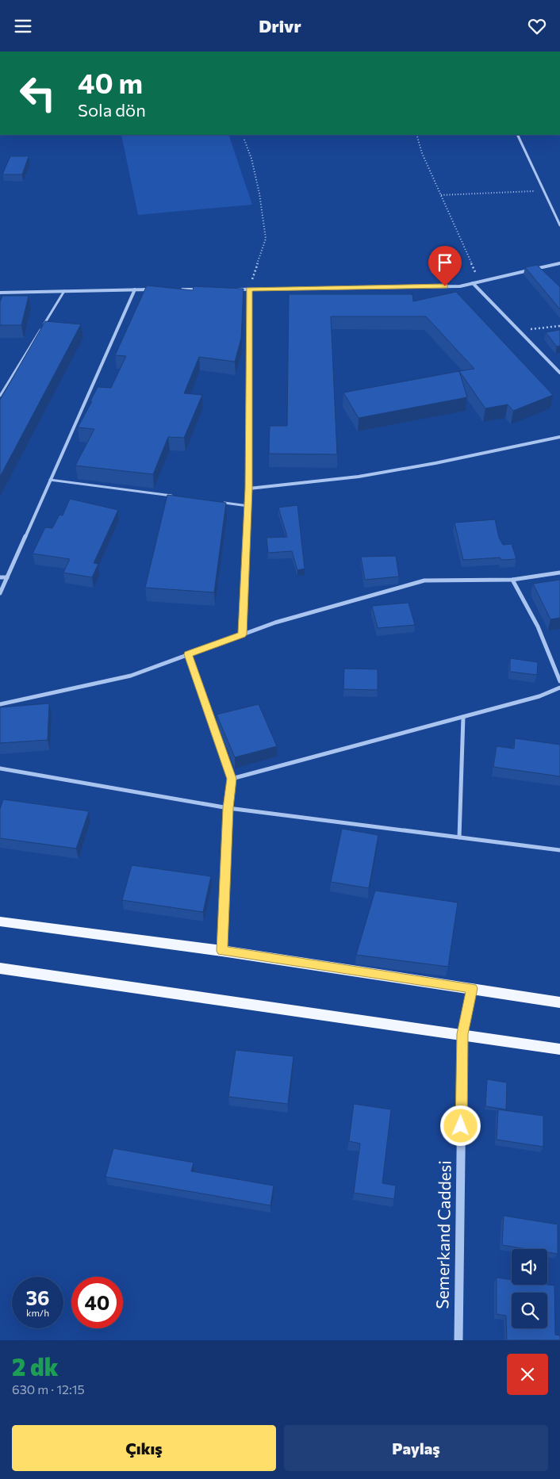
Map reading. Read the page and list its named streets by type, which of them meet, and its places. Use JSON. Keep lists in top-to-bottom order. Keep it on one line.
{"streets":{"street":["Semerkand Caddesi"]},"page":{"header":"Drivr","turn":["40 m","Sola dön"],"speed":"36 km/h","limit":"40","heading":["2 dk","630 m · 12:15"],"buttons":["Çıkış","Paylaş"]}}
